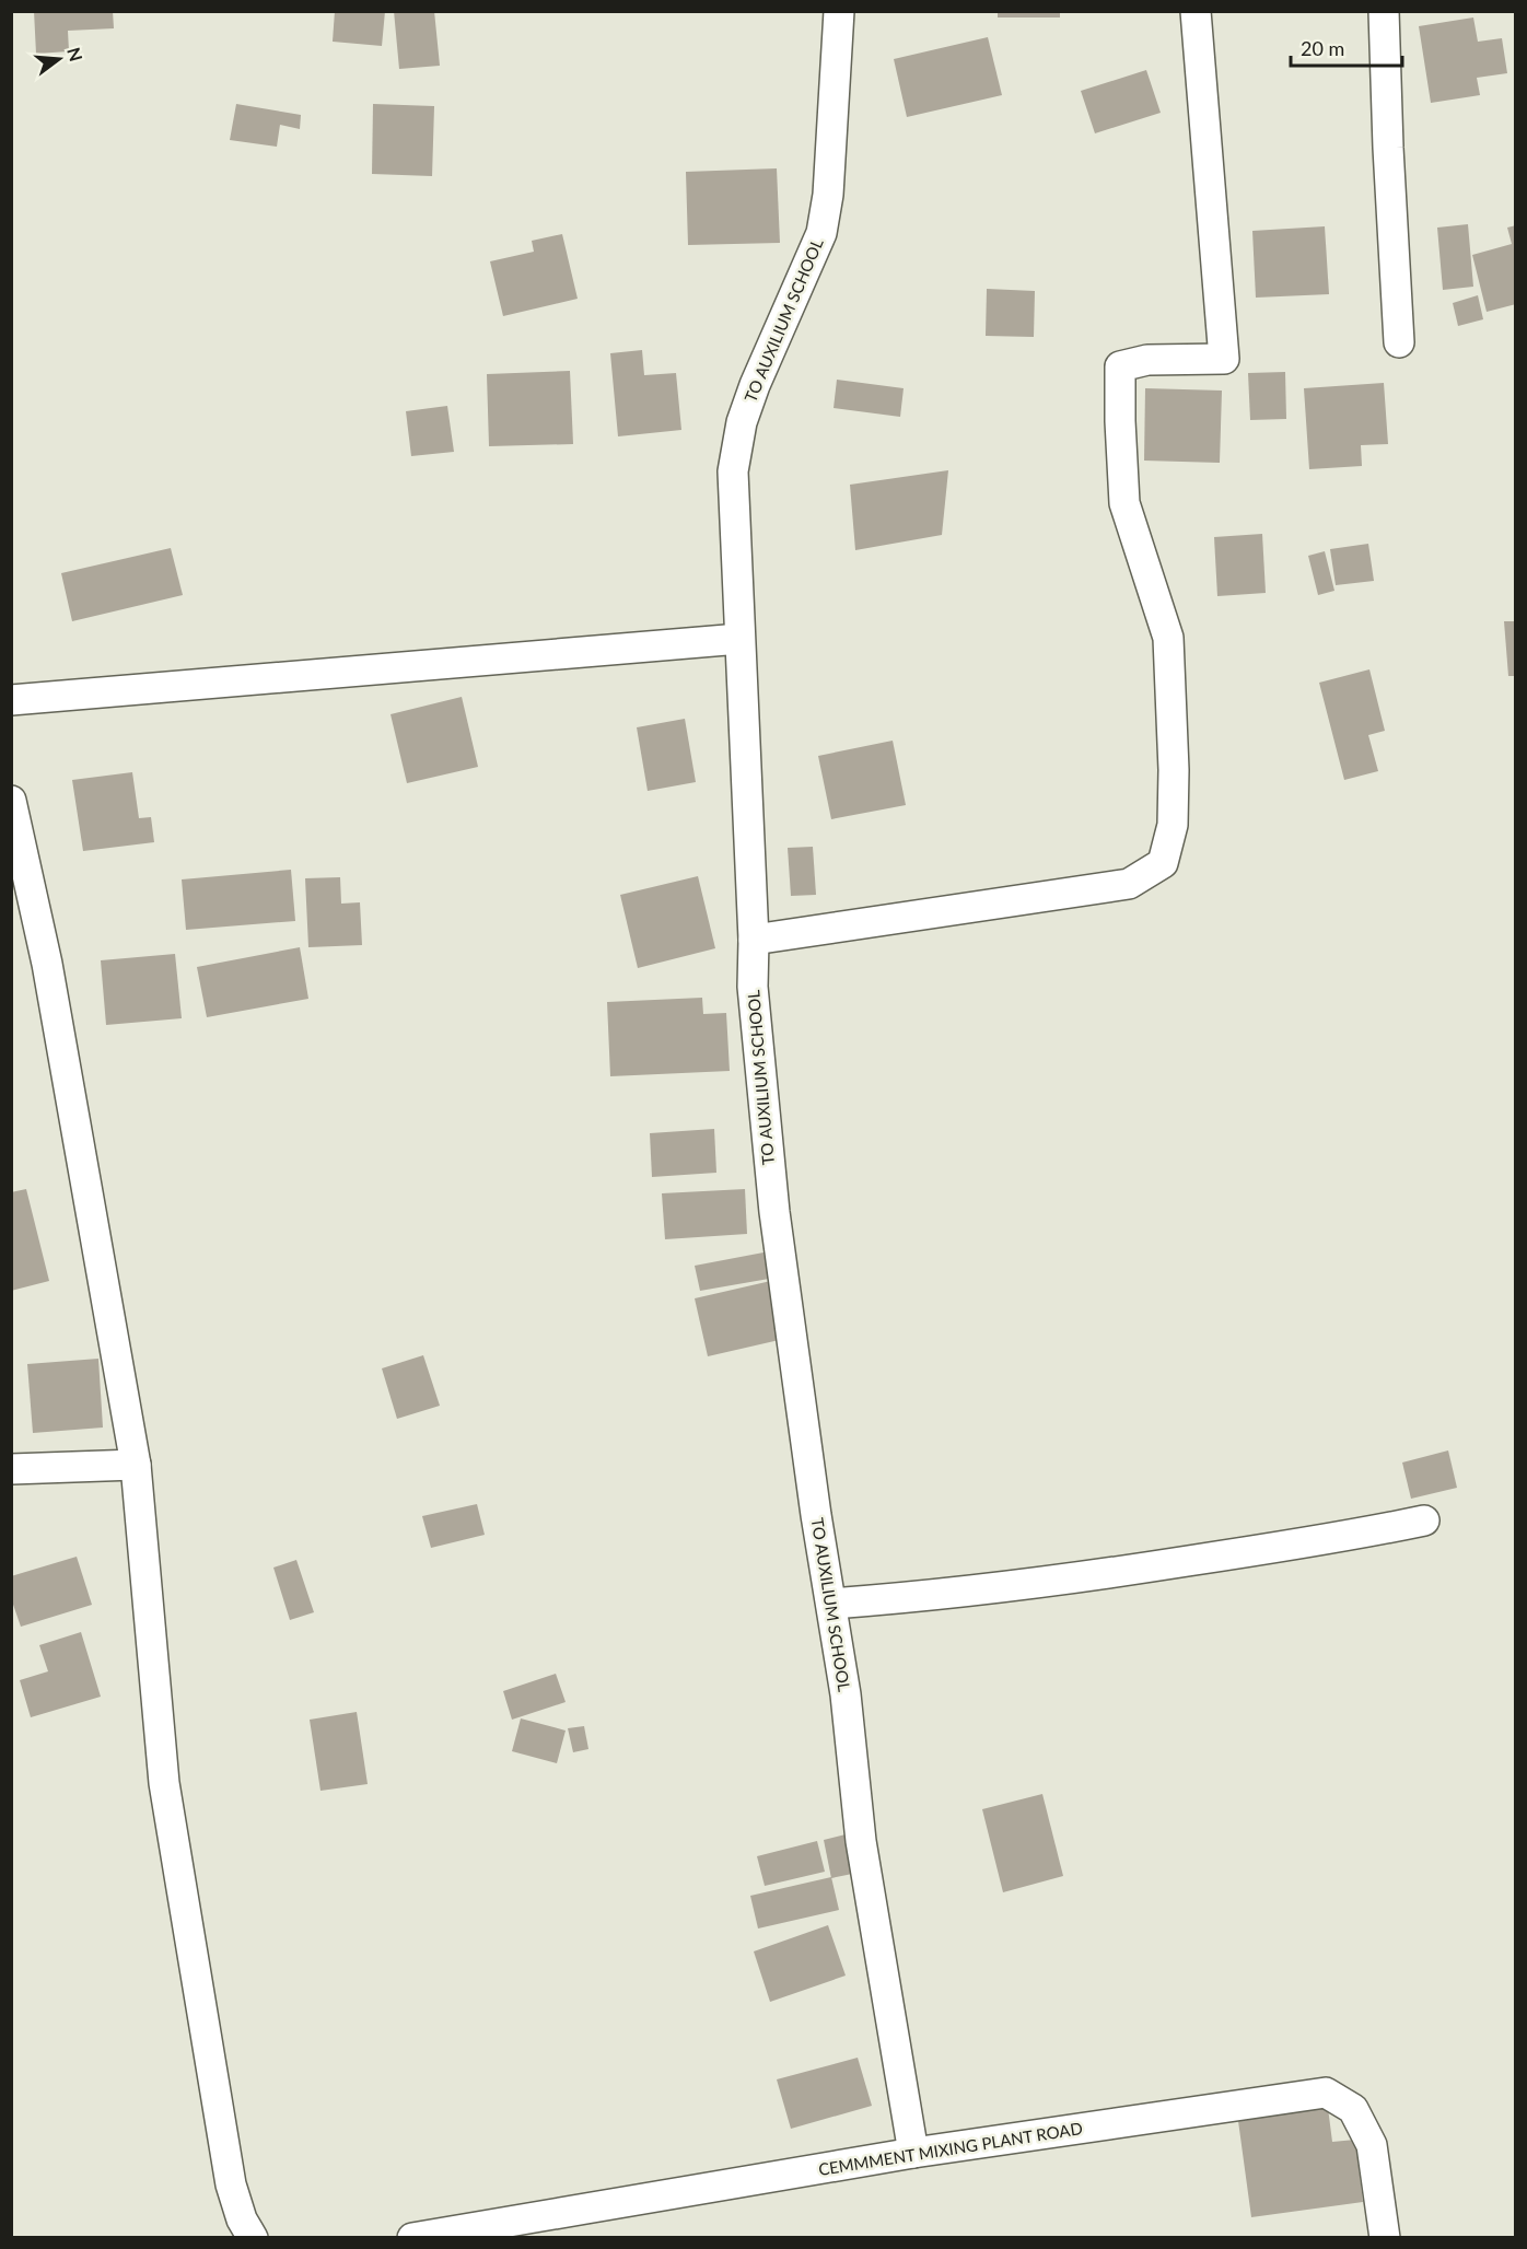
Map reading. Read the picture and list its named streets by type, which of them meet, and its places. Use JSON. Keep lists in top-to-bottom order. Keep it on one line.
{"streets":{"street":["TO AUXILIUM SCHOOL","CEMMMENT MIXING PLANT ROAD"]},"crossings":[["TO AUXILIUM SCHOOL","CEMMMENT MIXING PLANT ROAD"]],"scale_bar":"20 m","north":"right"}
